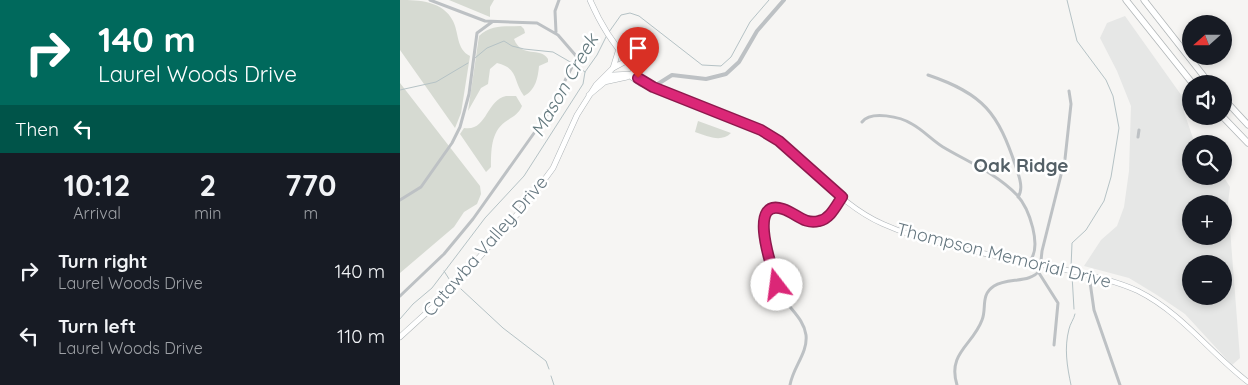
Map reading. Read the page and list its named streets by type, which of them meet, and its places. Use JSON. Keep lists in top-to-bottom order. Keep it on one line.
{"streets":{"main road":["Catawba Valley Drive","Thompson Memorial Drive"]},"crossings":[["Catawba Valley Drive","Thompson Memorial Drive"]],"districts":["Oak Ridge"],"water":["Mason Creek"],"north":"left","page":{"turn":["140 m","Laurel Woods Drive"],"map_buttons":["+","−"],"then":"Then","eta":["10:12","Arrival","2","min","770","m"],"list":[{"name":"Turn right","note":"Laurel Woods Drive","value":"140 m"},{"name":"Turn left","note":"Laurel Woods Drive","value":"110 m"}]}}
